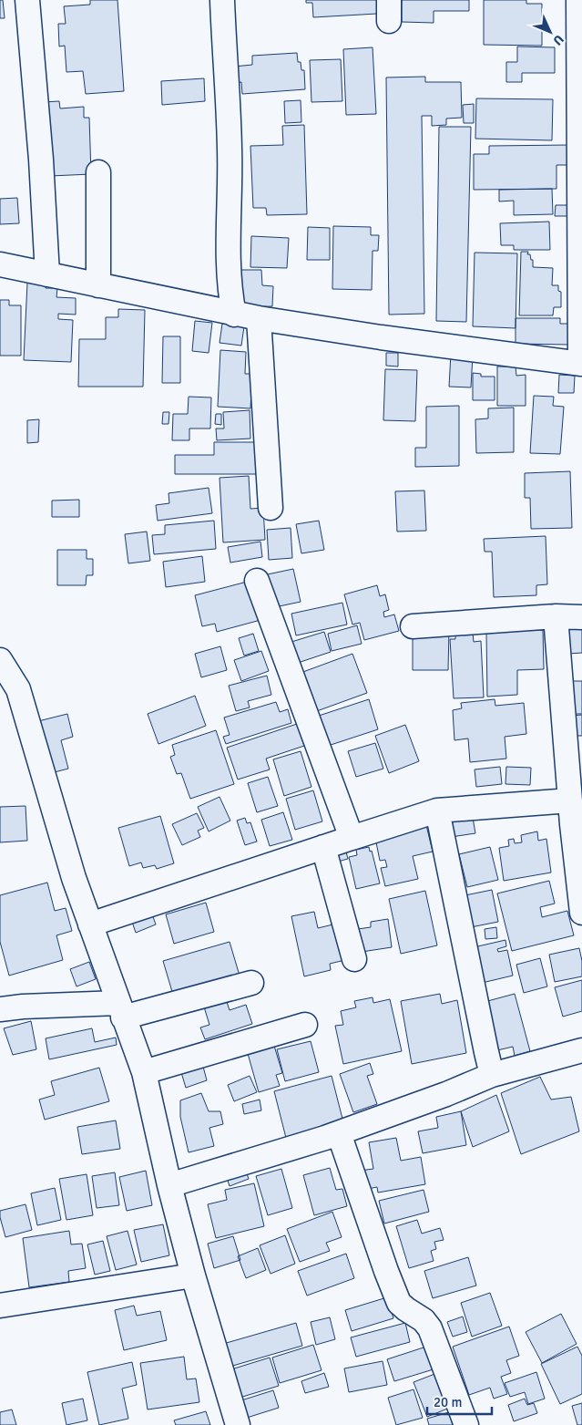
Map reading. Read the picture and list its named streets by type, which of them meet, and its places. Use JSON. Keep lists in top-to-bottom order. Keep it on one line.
{"scale_bar":"20 m","north":"bottom right"}
